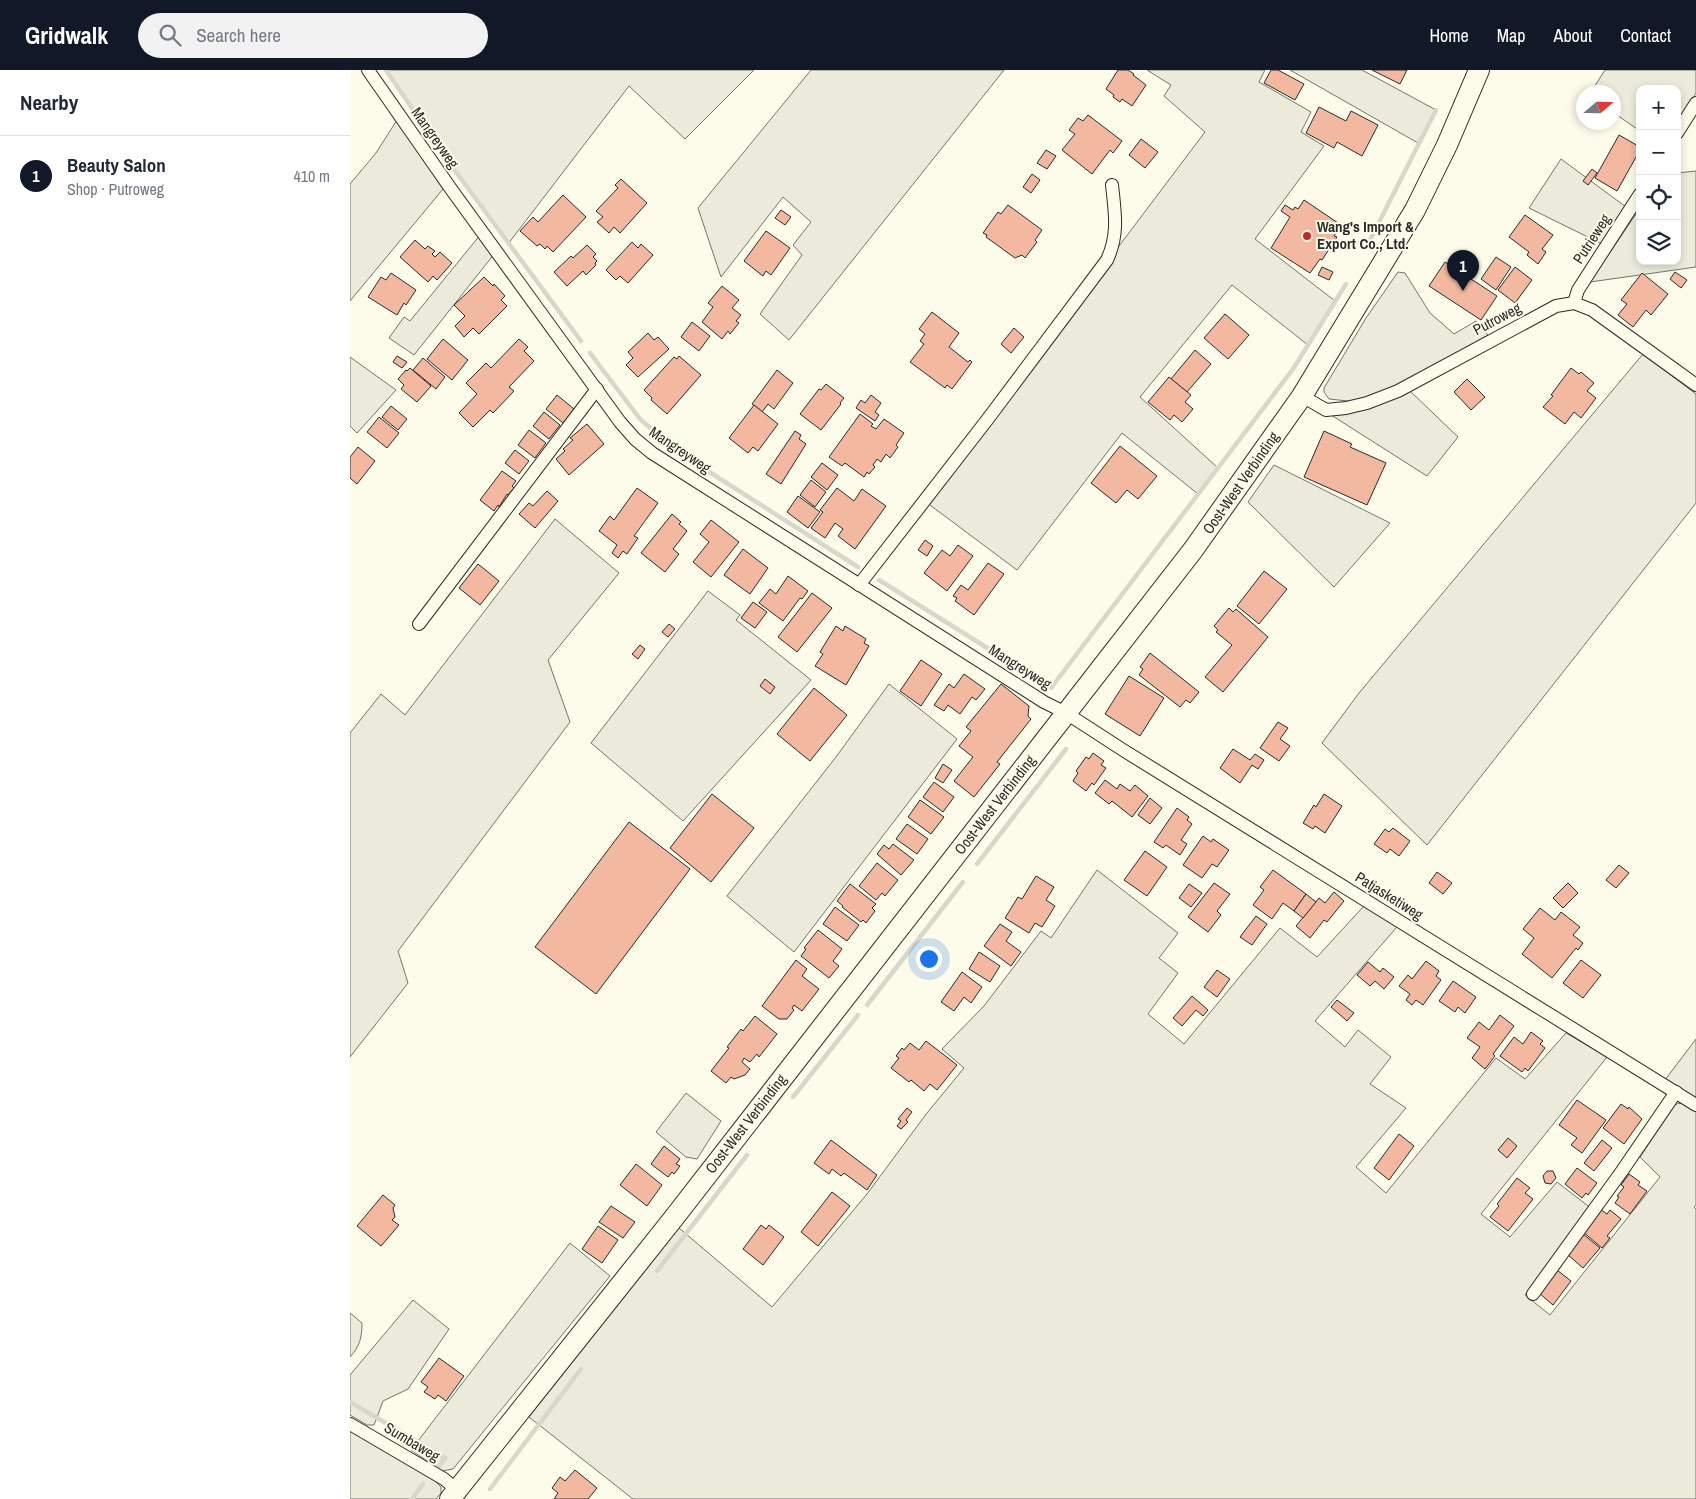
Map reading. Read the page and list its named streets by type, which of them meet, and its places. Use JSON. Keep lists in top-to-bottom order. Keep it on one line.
{"streets":{"main road":["Oost-West Verbinding"],"street":["Mangreyweg","Putrieweg","Putroweg","Patjasketiweg","Sumbaweg"]},"crossings":[["Mangreyweg","Oost-West Verbinding"],["Mangreyweg","Patjasketiweg"],["Putrieweg","Putroweg"],["Putroweg","Oost-West Verbinding"],["Oost-West Verbinding","Patjasketiweg"],["Oost-West Verbinding","Sumbaweg"]],"places":["Wang's Import & Export Co., Ltd."],"north":"right","page":{"header":"Gridwalk","search":"Search here","nav":["Home","Map","About","Contact"],"heading":"Nearby","map_buttons":["+","−"],"list":[{"mark":"1","name":"Beauty Salon","note":"Shop · Putroweg","value":"410 m"}],"pins":"1"}}
